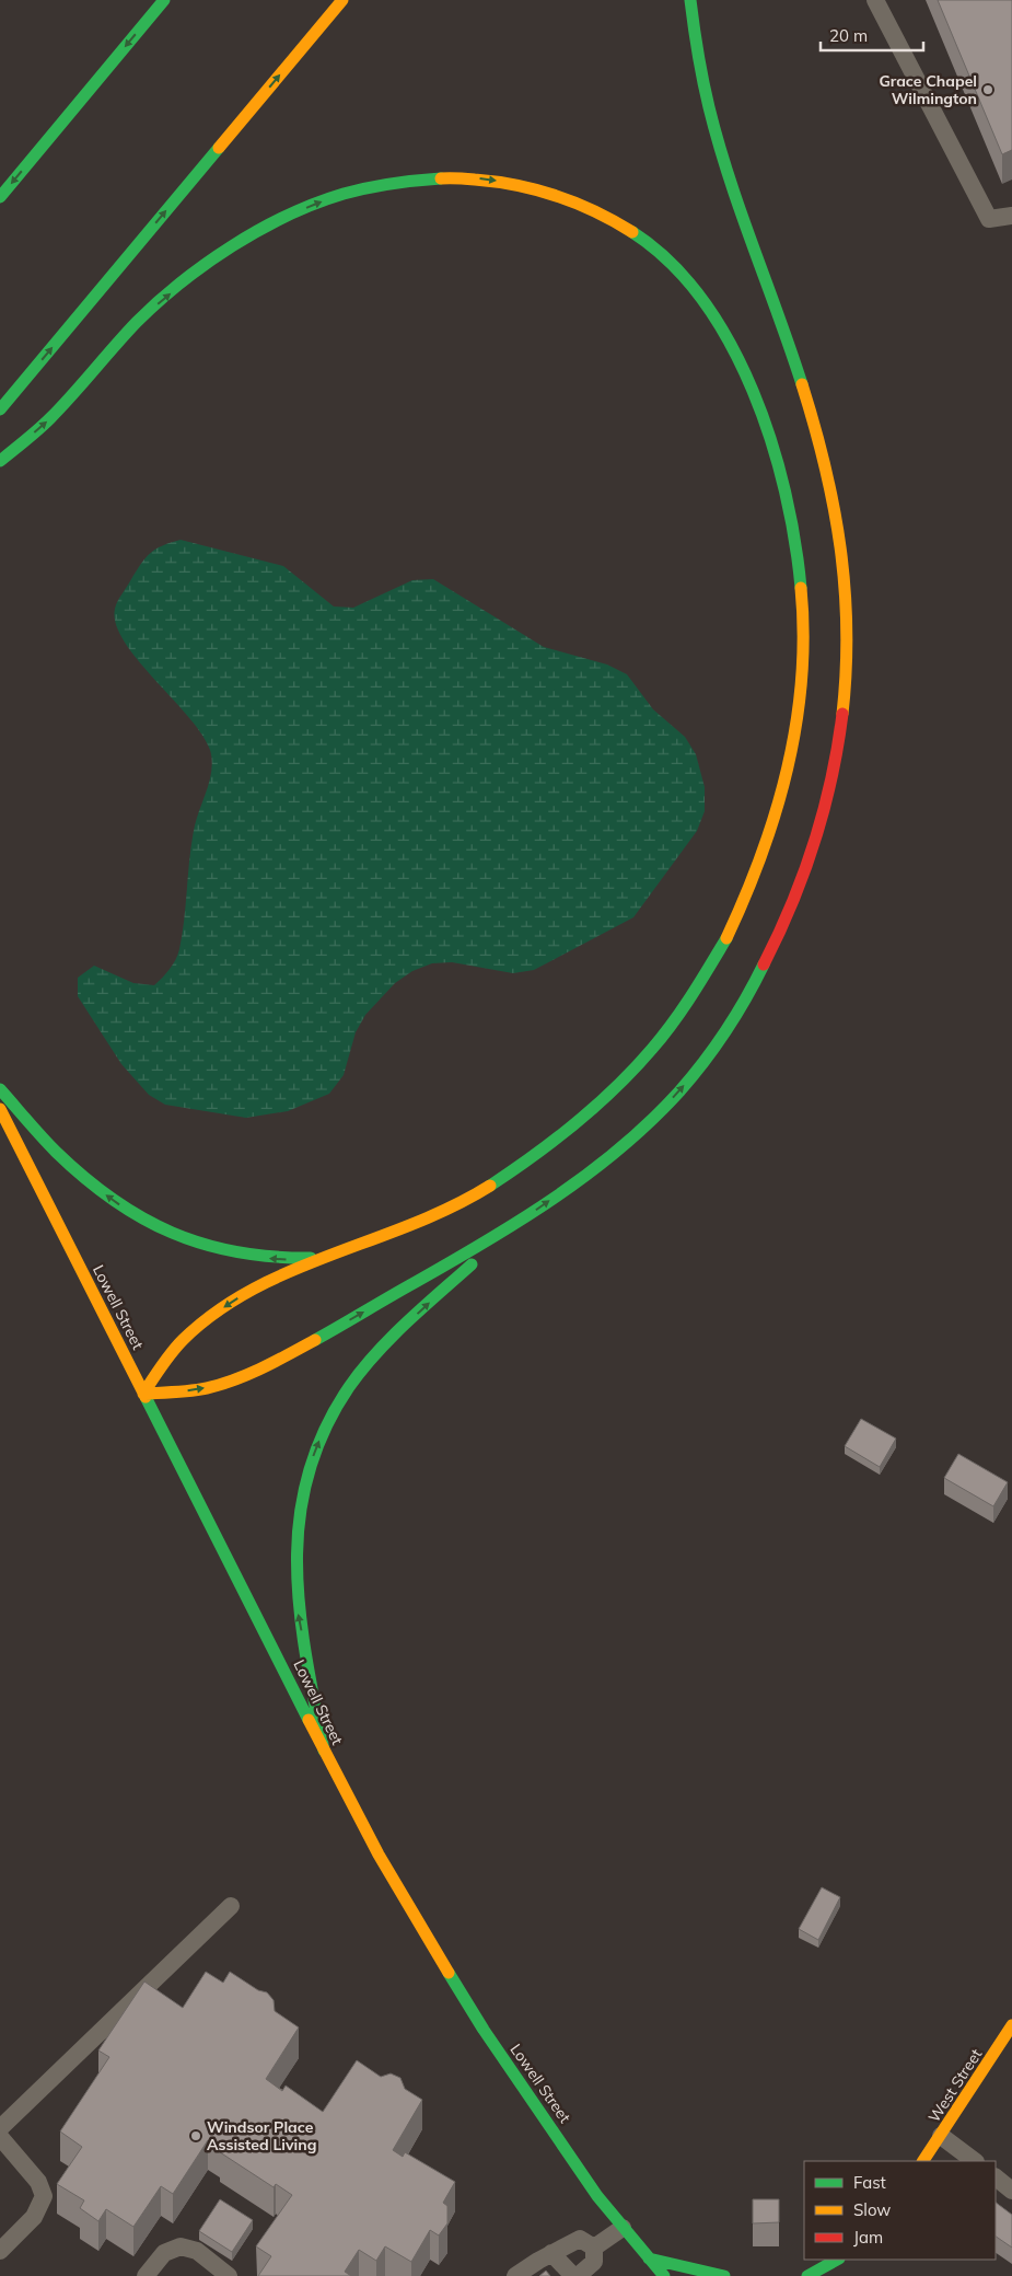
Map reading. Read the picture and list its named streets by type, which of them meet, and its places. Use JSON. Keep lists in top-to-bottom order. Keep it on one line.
{"streets":{"main road":["Lowell Street","West Street"]},"places":["Grace Chapel Wilmington","Windsor Place Assisted Living"],"legend":["Fast","Slow","Jam"],"scale_bar":"20 m"}
